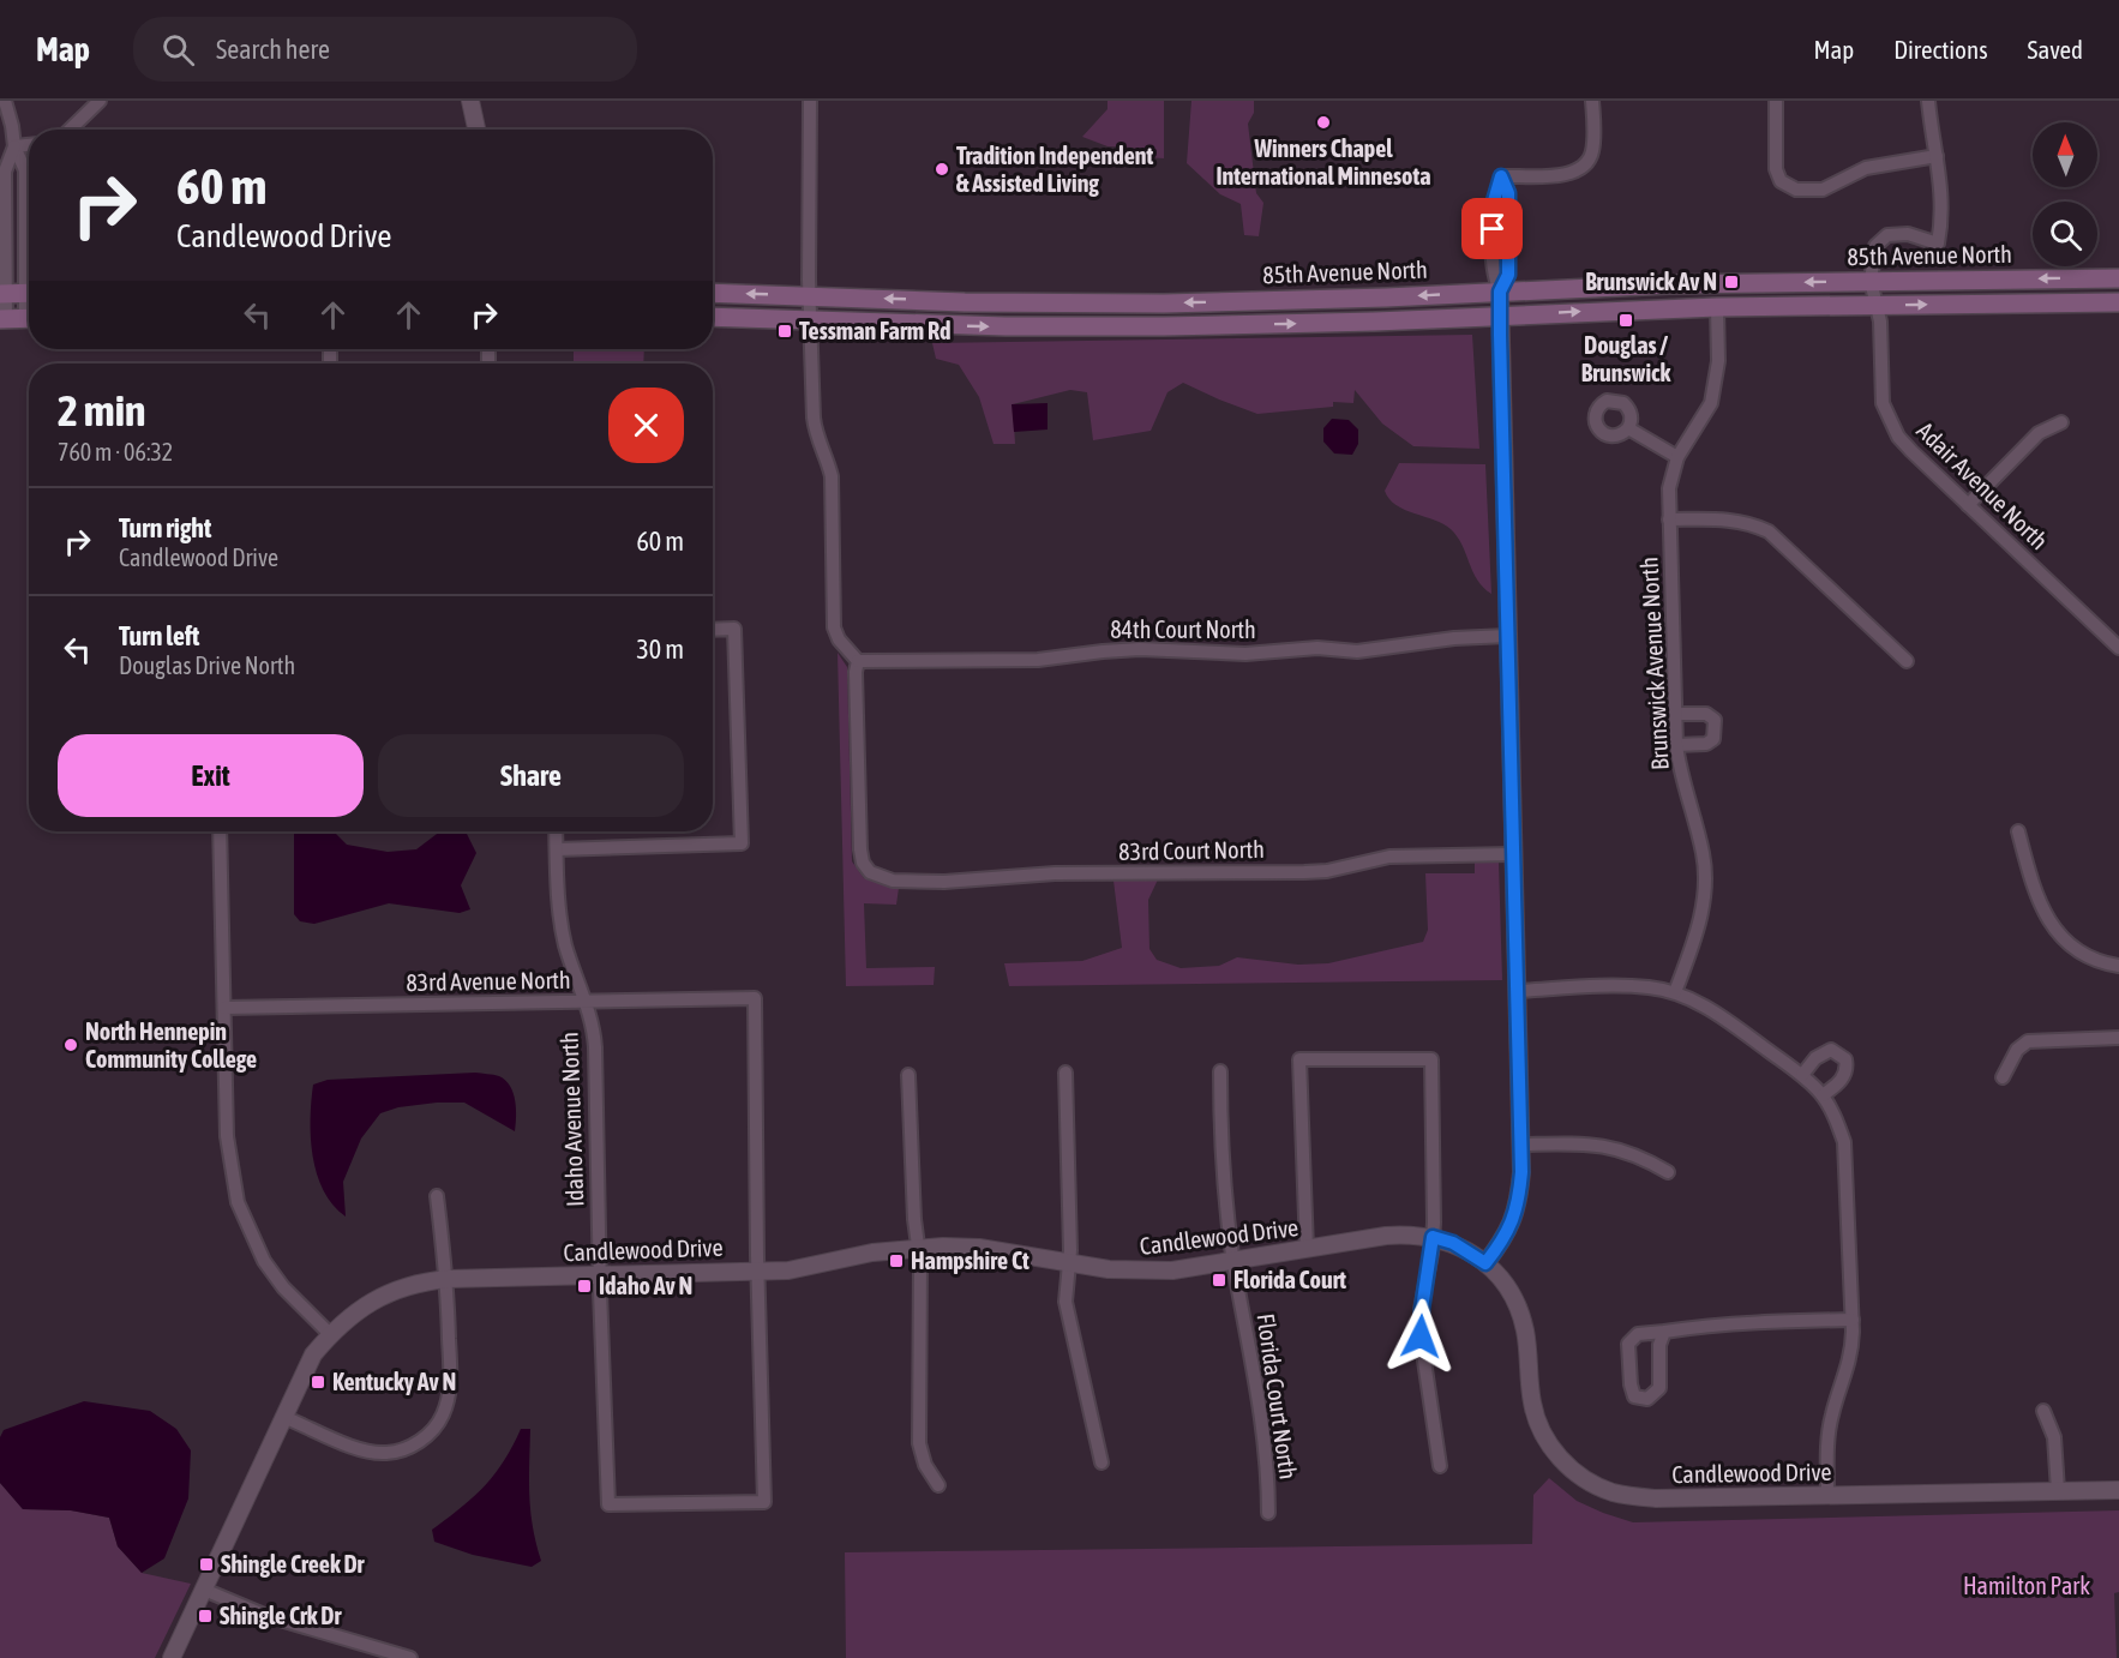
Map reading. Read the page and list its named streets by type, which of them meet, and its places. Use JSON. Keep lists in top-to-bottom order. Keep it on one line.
{"streets":{"main road":["85th Avenue North"],"street":["Adair Avenue North","84th Court North","Brunswick Avenue North","83rd Court North","83rd Avenue North","Idaho Avenue North","Candlewood Drive","Florida Court North"]},"crossings":[["85th Avenue North","Adair Avenue North"],["85th Avenue North","Brunswick Avenue North"],["84th Court North","83rd Court North"],["83rd Avenue North","Idaho Avenue North"],["83rd Avenue North","Candlewood Drive"],["Idaho Avenue North","Candlewood Drive"],["Candlewood Drive","Florida Court North"]],"parks":["Hamilton Park"],"places":{"other":["Winners Chapel International Minnesota","Tradition Independent & Assisted Living","North Hennepin Community College"],"transit":["Brunswick Av N","Douglas / Brunswick","Tessman Farm Rd","Hampshire Ct","Florida Court","Idaho Av N","Kentucky Av N","Shingle Creek Dr","Shingle Crk Dr"]},"north":"top","page":{"header":"Map","search":"Search here","nav":["Map","Directions","Saved"],"turn":["60 m","Candlewood Drive"],"heading":["2 min","760 m · 06:32"],"list":[{"name":"Turn right","note":"Candlewood Drive","value":"60 m"},{"name":"Turn left","note":"Douglas Drive North","value":"30 m"}],"buttons":["Exit","Share"]}}
